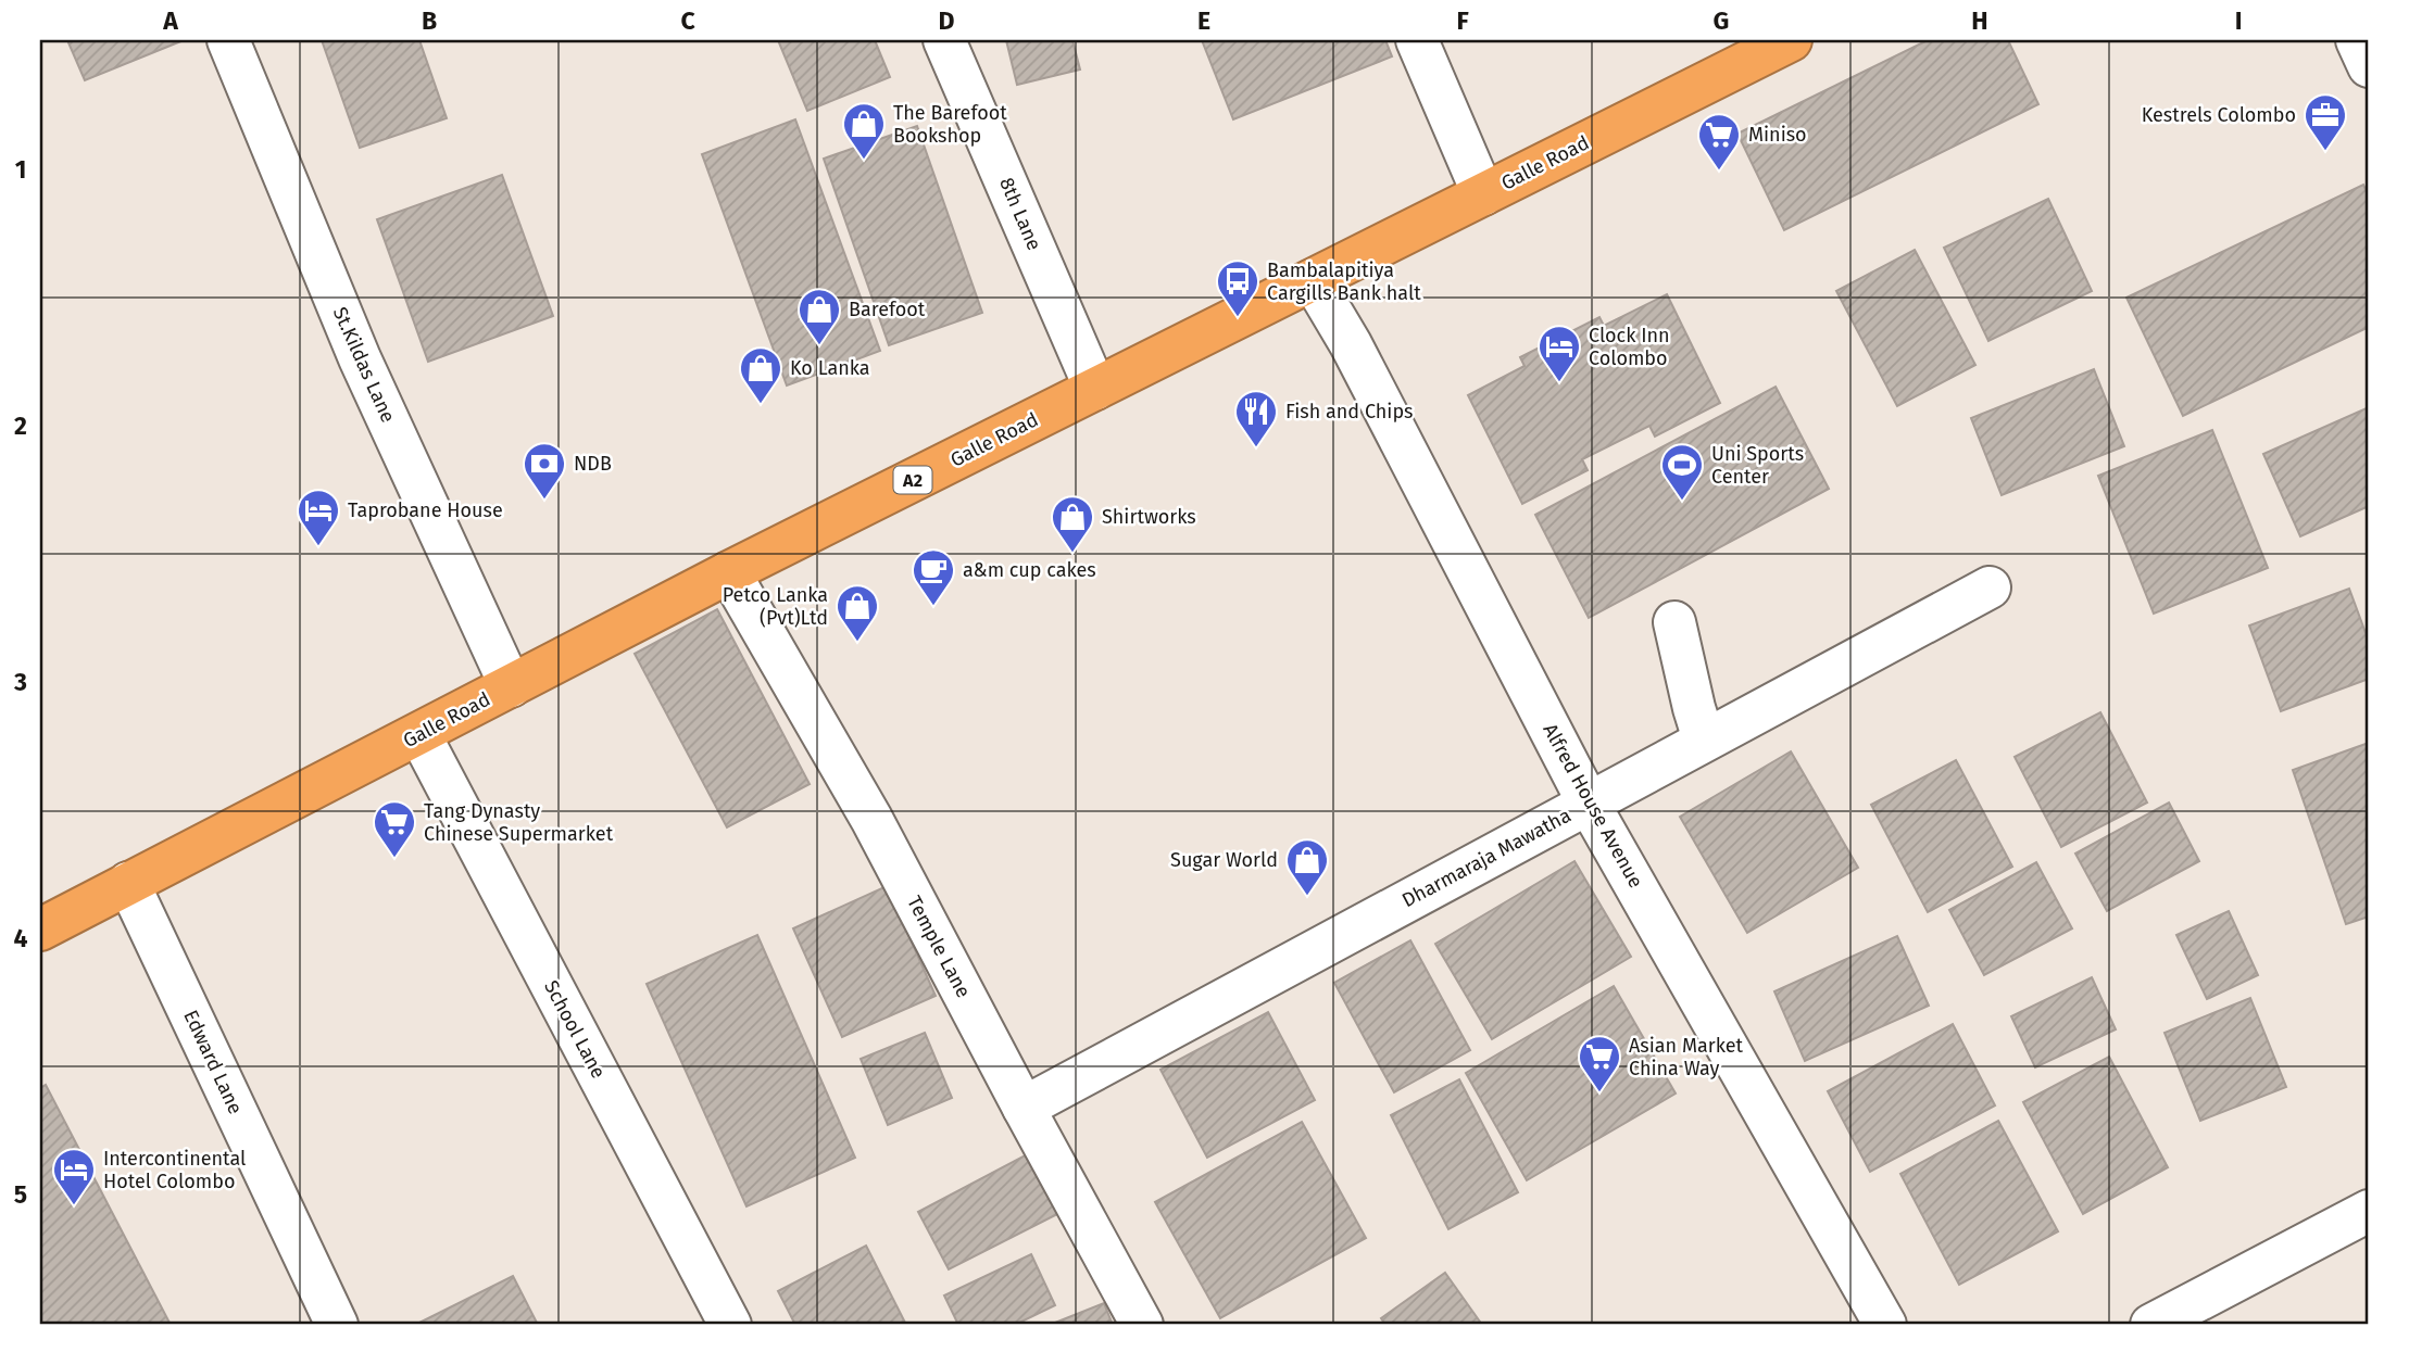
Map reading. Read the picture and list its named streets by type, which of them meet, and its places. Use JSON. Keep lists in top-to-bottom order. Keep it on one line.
{"streets":{"highway":["Galle Road","A2"],"street":["8th Lane","St.Kildas Lane","Alfred House Avenue","Dharmaraja Mawatha","Temple Lane","School Lane","Edward Lane"]},"crossings":[["Galle Road","8th Lane"],["Galle Road","St.Kildas Lane"],["Galle Road","Alfred House Avenue"],["Galle Road","Temple Lane"],["Galle Road","School Lane"],["Galle Road","Edward Lane"],["Alfred House Avenue","Dharmaraja Mawatha"],["Dharmaraja Mawatha","Temple Lane"]],"places":{"office":["Kestrels Colombo"],"shop":["The Barefoot Bookshop","Barefoot","Ko Lanka","Shirtworks","Petco Lanka (Pvt)Ltd","Sugar World"],"supermarket":["Miniso","Tang Dynasty Chinese Supermarket","Asian Market China Way"],"bus stop":["Bambalapitiya Cargills Bank halt"],"hotel":["Clock Inn Colombo","Taprobane House","Intercontinental Hotel Colombo"],"restaurant":["Fish and Chips"],"bank":["NDB"],"sports":["Uni Sports Center"],"cafe":["a&m cup cakes"]},"grid":{"columns":["A","B","C","D","E","F","G","H","I"],"rows":["1","2","3","4","5"]}}
